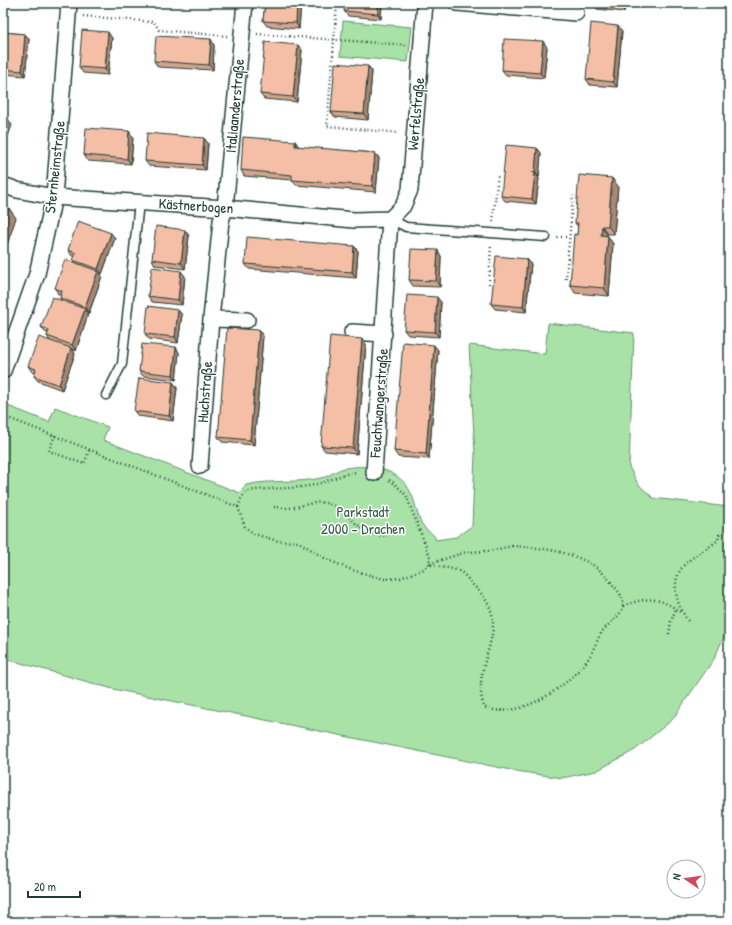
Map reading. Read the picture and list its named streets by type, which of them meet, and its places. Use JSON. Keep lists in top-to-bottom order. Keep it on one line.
{"streets":{"street":["Italiaanderstraße","Werfelstraße","Sternheimstraße","Kästnerbogen","Huchstraße","Feuchtwangerstraße"]},"crossings":[["Italiaanderstraße","Kästnerbogen"],["Italiaanderstraße","Huchstraße"],["Werfelstraße","Kästnerbogen"],["Werfelstraße","Feuchtwangerstraße"],["Sternheimstraße","Kästnerbogen"],["Kästnerbogen","Huchstraße"],["Kästnerbogen","Feuchtwangerstraße"]],"parks":["Parkstadt 2000 – Drachen"],"scale_bar":"20 m","north":"left"}
